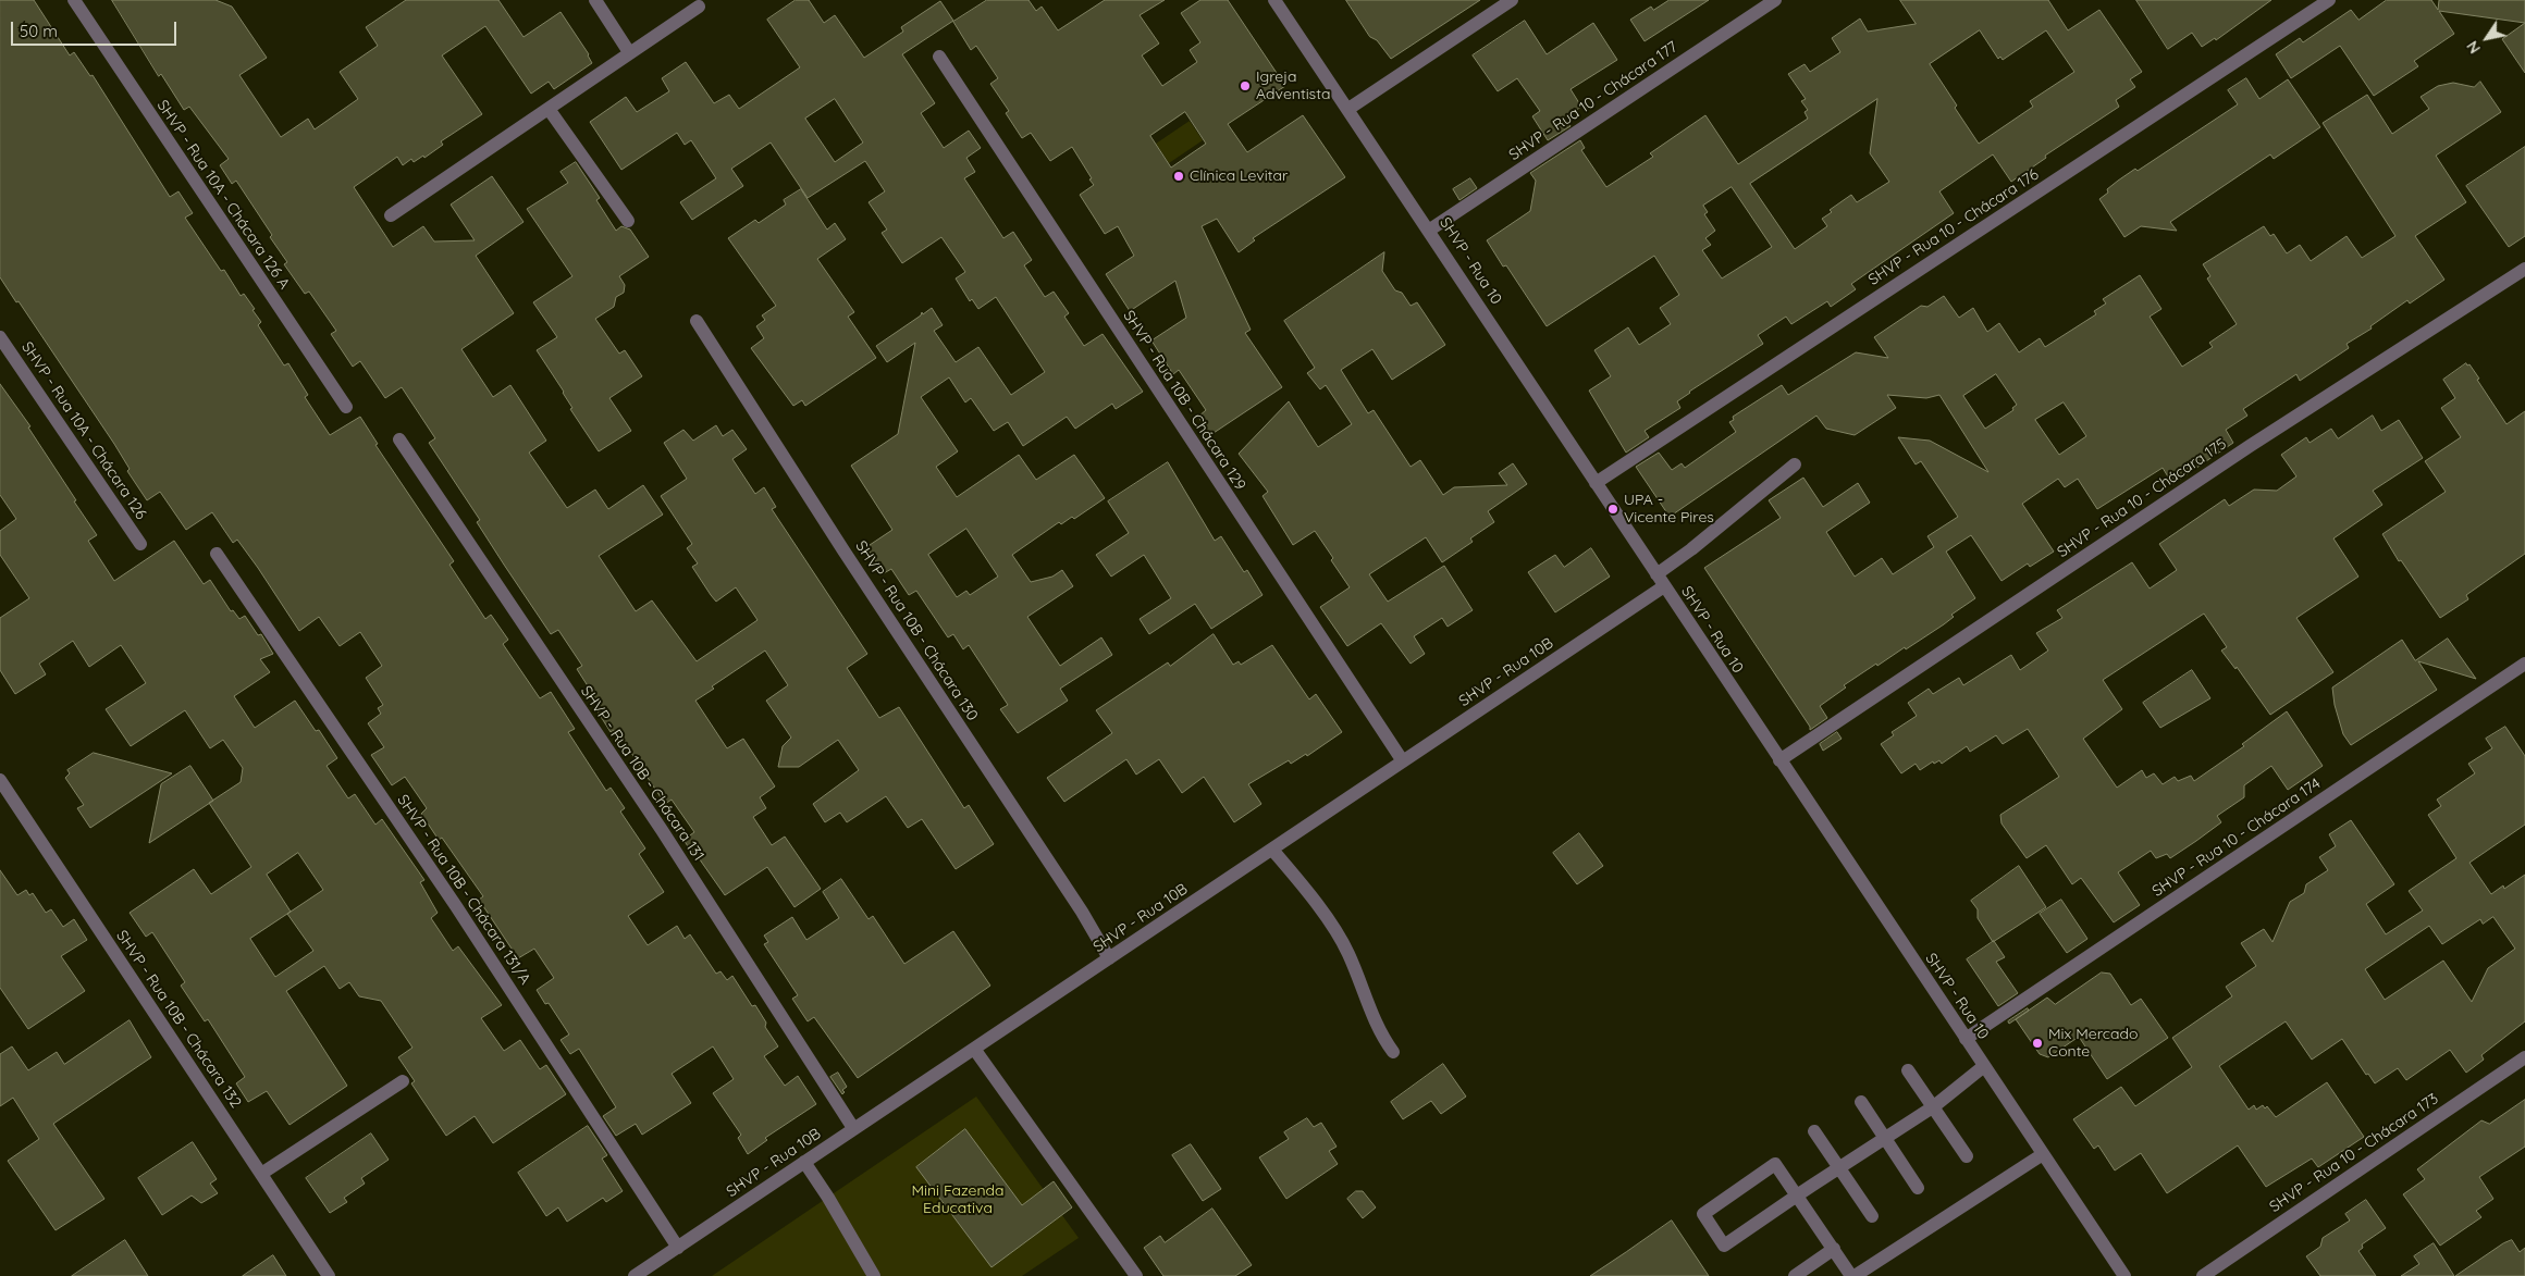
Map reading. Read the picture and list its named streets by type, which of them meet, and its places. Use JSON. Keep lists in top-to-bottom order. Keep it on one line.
{"streets":{"street":["SHVP - Rua 10 - Chácara 177","SHVP - Rua 10A - Chácara 126 A","SHVP - Rua 10 - Chácara 176","SHVP - Rua 10","SHVP - Rua 10B - Chácara 129","SHVP - Rua 10A - Chácara 126","SHVP - Rua 10 - Chácara 175","SHVP - Rua 10B - Chácara 130","SHVP - Rua 10B","SHVP - Rua 10B - Chácara 131","SHVP - Rua 10 - Chácara 174","SHVP - Rua 10B - Chácara 131/A","SHVP - Rua 10B - Chácara 132","SHVP - Rua 10 - Chácara 173"]},"crossings":[["SHVP - Rua 10 - Chácara 177","SHVP - Rua 10"],["SHVP - Rua 10 - Chácara 176","SHVP - Rua 10"],["SHVP - Rua 10","SHVP - Rua 10 - Chácara 175"],["SHVP - Rua 10","SHVP - Rua 10B"],["SHVP - Rua 10","SHVP - Rua 10 - Chácara 174"],["SHVP - Rua 10B - Chácara 129","SHVP - Rua 10B"],["SHVP - Rua 10B - Chácara 130","SHVP - Rua 10B"],["SHVP - Rua 10B","SHVP - Rua 10B - Chácara 131"],["SHVP - Rua 10B","SHVP - Rua 10B - Chácara 131/A"]],"parks":["Mini Fazenda Educativa"],"places":["Igreja Adventista","Clínica Levitar","UPA - Vicente Pires","Mix Mercado Conte"],"scale_bar":"50 m","north":"bottom left"}
